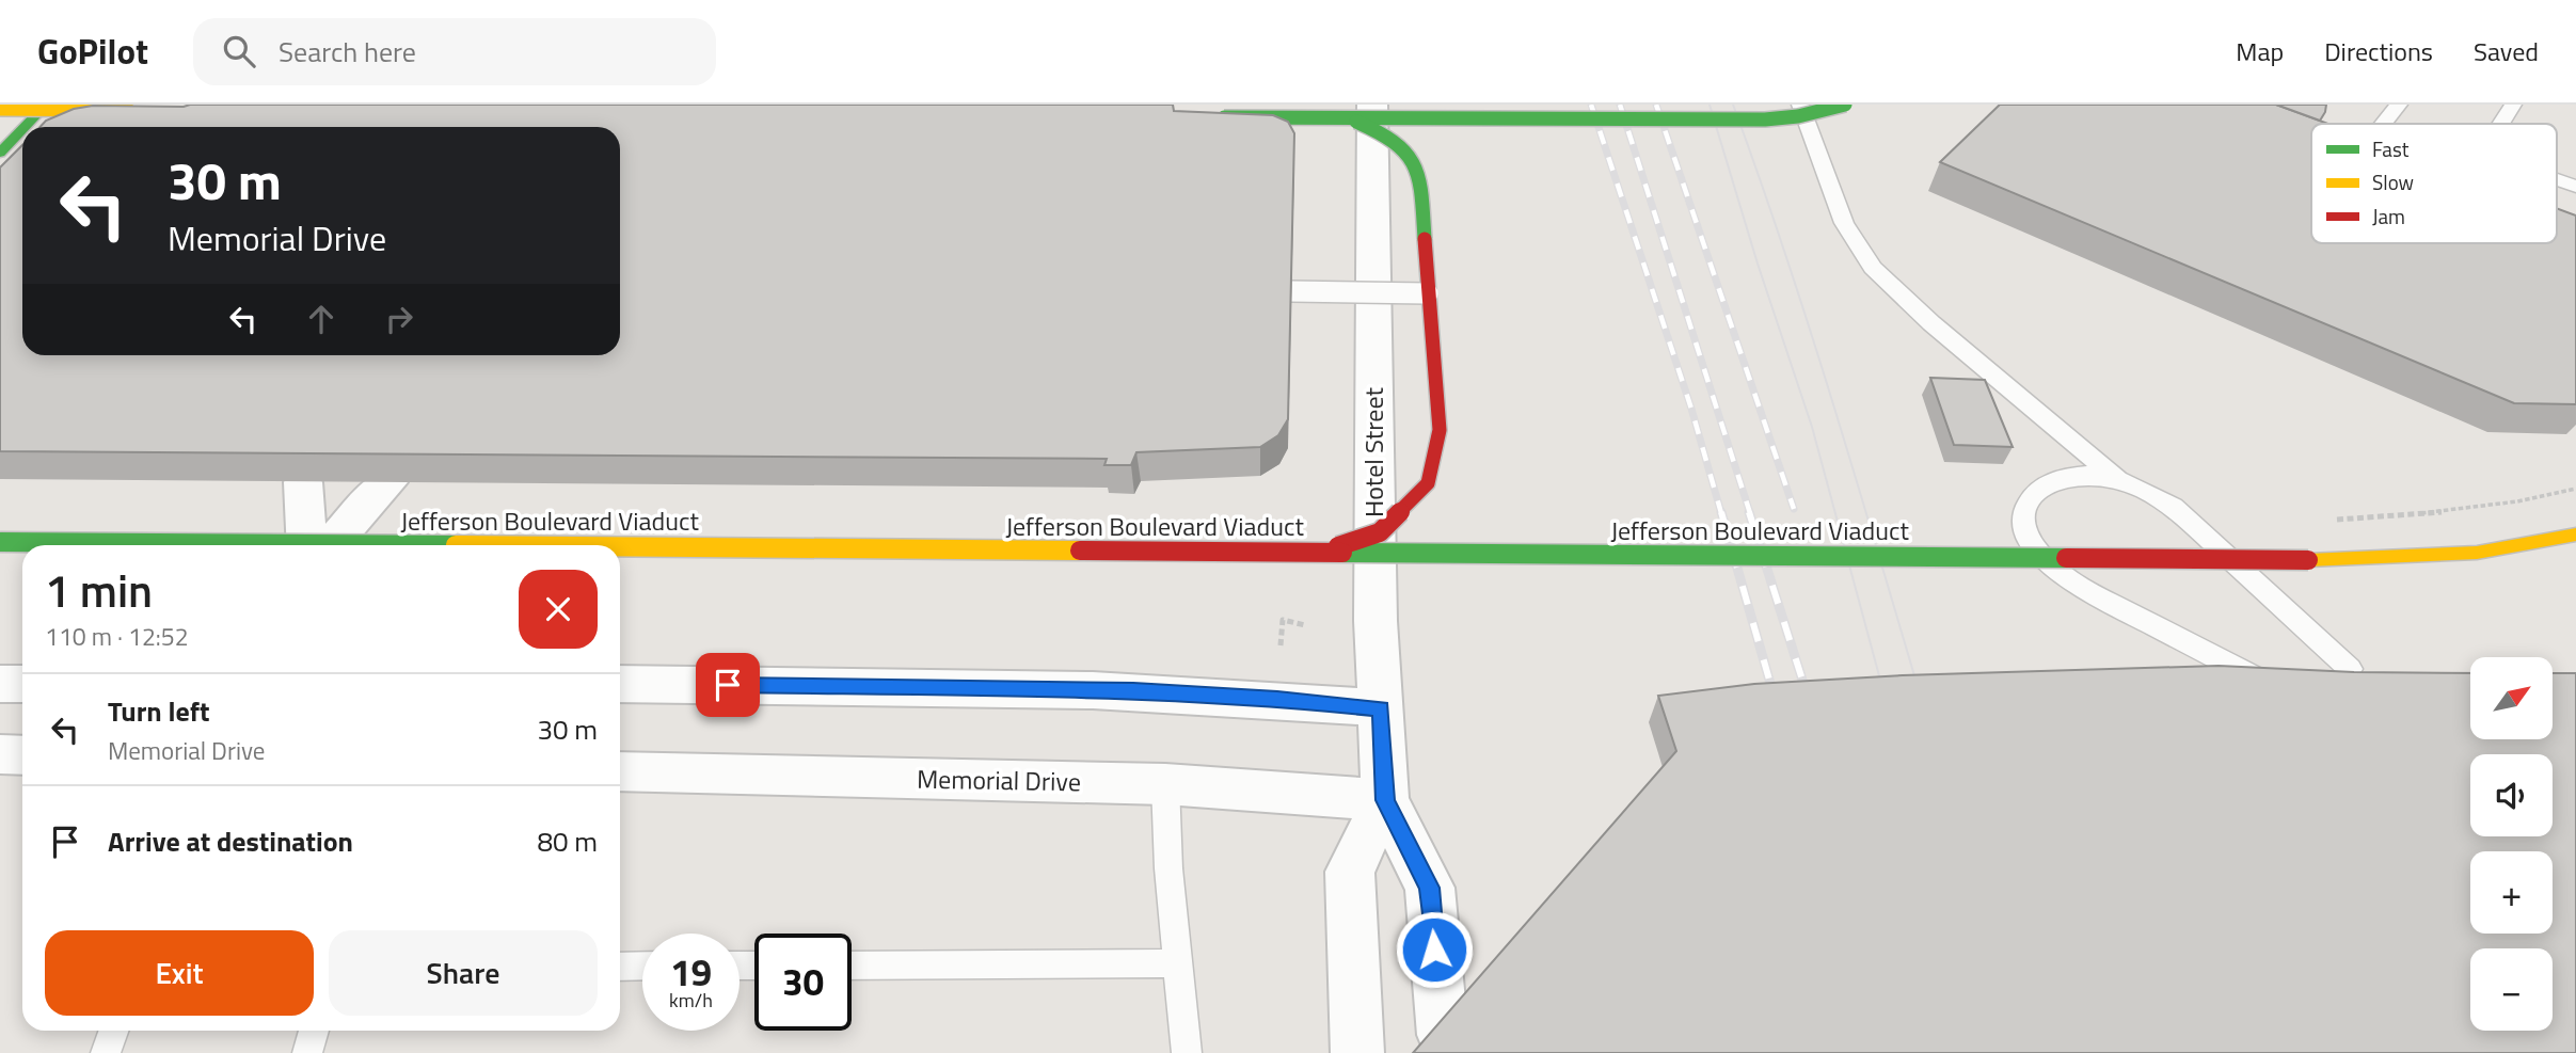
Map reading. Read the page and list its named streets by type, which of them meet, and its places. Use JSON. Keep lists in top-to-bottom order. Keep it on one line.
{"streets":{"main road":["Jefferson Boulevard Viaduct"],"street":["Hotel Street","Memorial Drive"]},"crossings":[["Hotel Street","Memorial Drive"]],"legend":["Fast","Slow","Jam"],"north":"top right","page":{"header":"GoPilot","search":"Search here","nav":["Map","Directions","Saved"],"turn":["30 m","Memorial Drive"],"heading":["1 min","110 m · 12:52"],"map_buttons":["+","−"],"list":[{"name":"Turn left","note":"Memorial Drive","value":"30 m"},{"name":"Arrive at destination","value":"80 m"}],"buttons":["Exit","Share"],"speed":"19 km/h","limit":"30"}}
